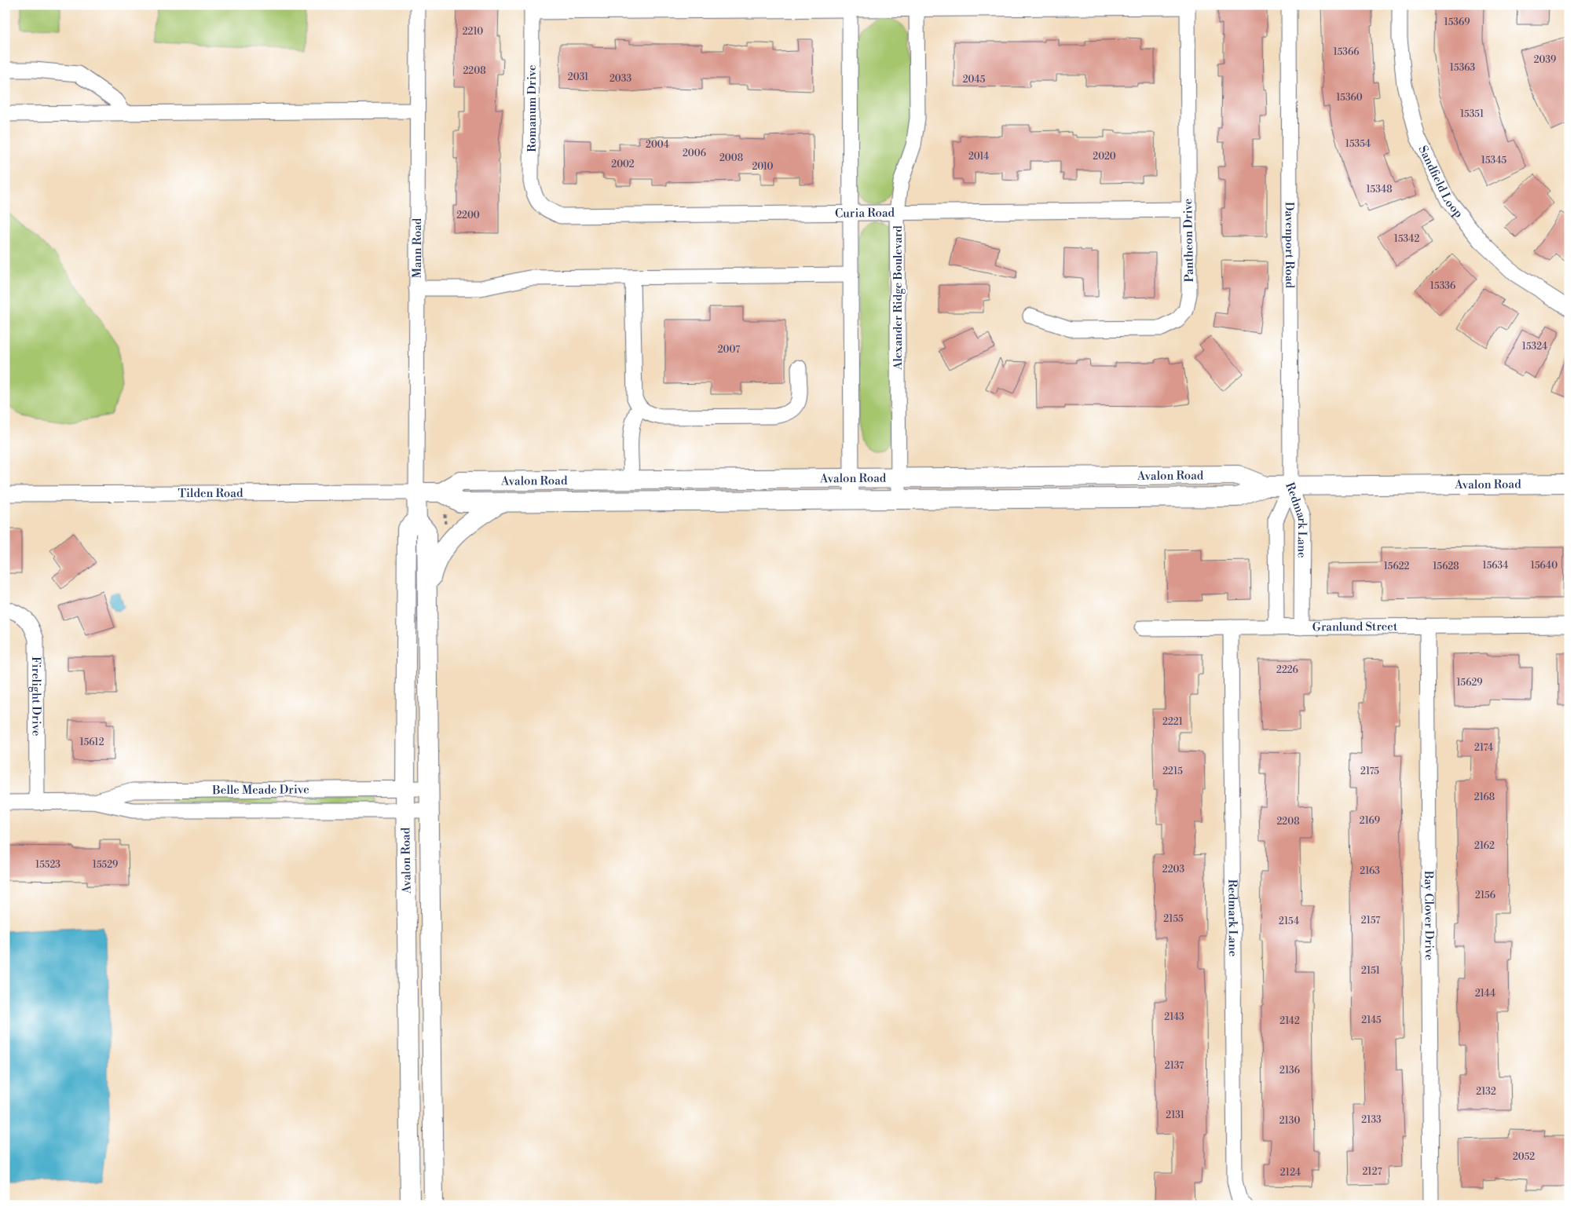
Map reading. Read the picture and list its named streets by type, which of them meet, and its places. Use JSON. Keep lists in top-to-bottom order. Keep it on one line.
{"streets":{"main road":["Avalon Road"],"street":["Romanum Drive","Sandfield Loop","Curia Road","Pantheon Drive","Davenport Road","Mann Road","Alexander Ridge Boulevard","Tilden Road","Redmark Lane","Granlund Street","Firelight Drive","Belle Meade Drive","Bay Clover Drive"]},"crossings":[["Romanum Drive","Curia Road"],["Curia Road","Pantheon Drive"],["Curia Road","Alexander Ridge Boulevard"],["Davenport Road","Avalon Road"],["Davenport Road","Redmark Lane"],["Mann Road","Avalon Road"],["Mann Road","Tilden Road"],["Alexander Ridge Boulevard","Avalon Road"],["Avalon Road","Tilden Road"],["Avalon Road","Redmark Lane"],["Avalon Road","Belle Meade Drive"],["Redmark Lane","Granlund Street"],["Granlund Street","Bay Clover Drive"],["Firelight Drive","Belle Meade Drive"]],"house_numbers":["15369","2210","15366","2039","15363","2208","2031","2033","2045","15360","15351","15354","2004","2006","2014","2020","2008","15345","2002","2010","15348","2200","15342","15336","15324","2007","15634","15640","15622","15628","2226","15629","2221","15612","2174","2215","2175","2168","2169","2208","2162","15523","15529","2203","2163","2156","2155","2157","2154","2151","2144","2143","2145","2142","2137","2136","2132","2131","2133","2130","2052","2127","2124"]}
